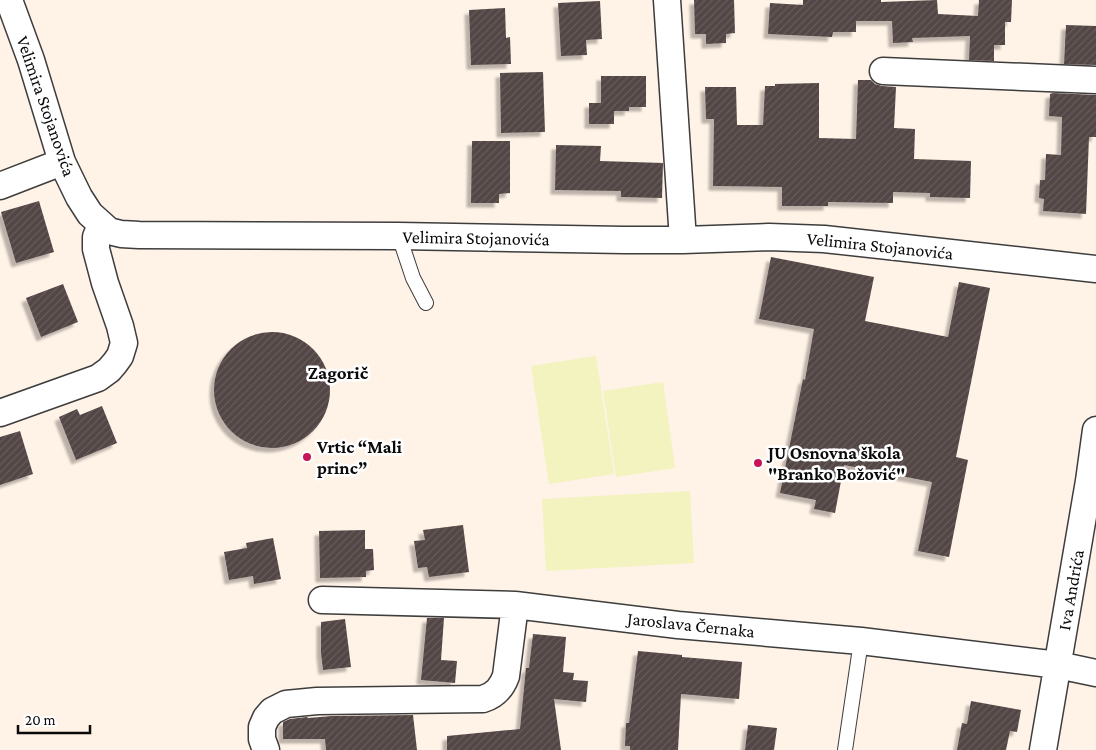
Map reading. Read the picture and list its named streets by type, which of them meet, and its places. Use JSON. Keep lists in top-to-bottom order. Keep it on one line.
{"streets":{"street":["Velimira Stojanovića","Iva Andrića","Jaroslava Černaka"]},"crossings":[["Iva Andrića","Jaroslava Černaka"]],"districts":["Zagorič"],"places":["Vrtic “Mali princ”","JU Osnovna škola \"Branko Božović\""],"scale_bar":"20 m"}
